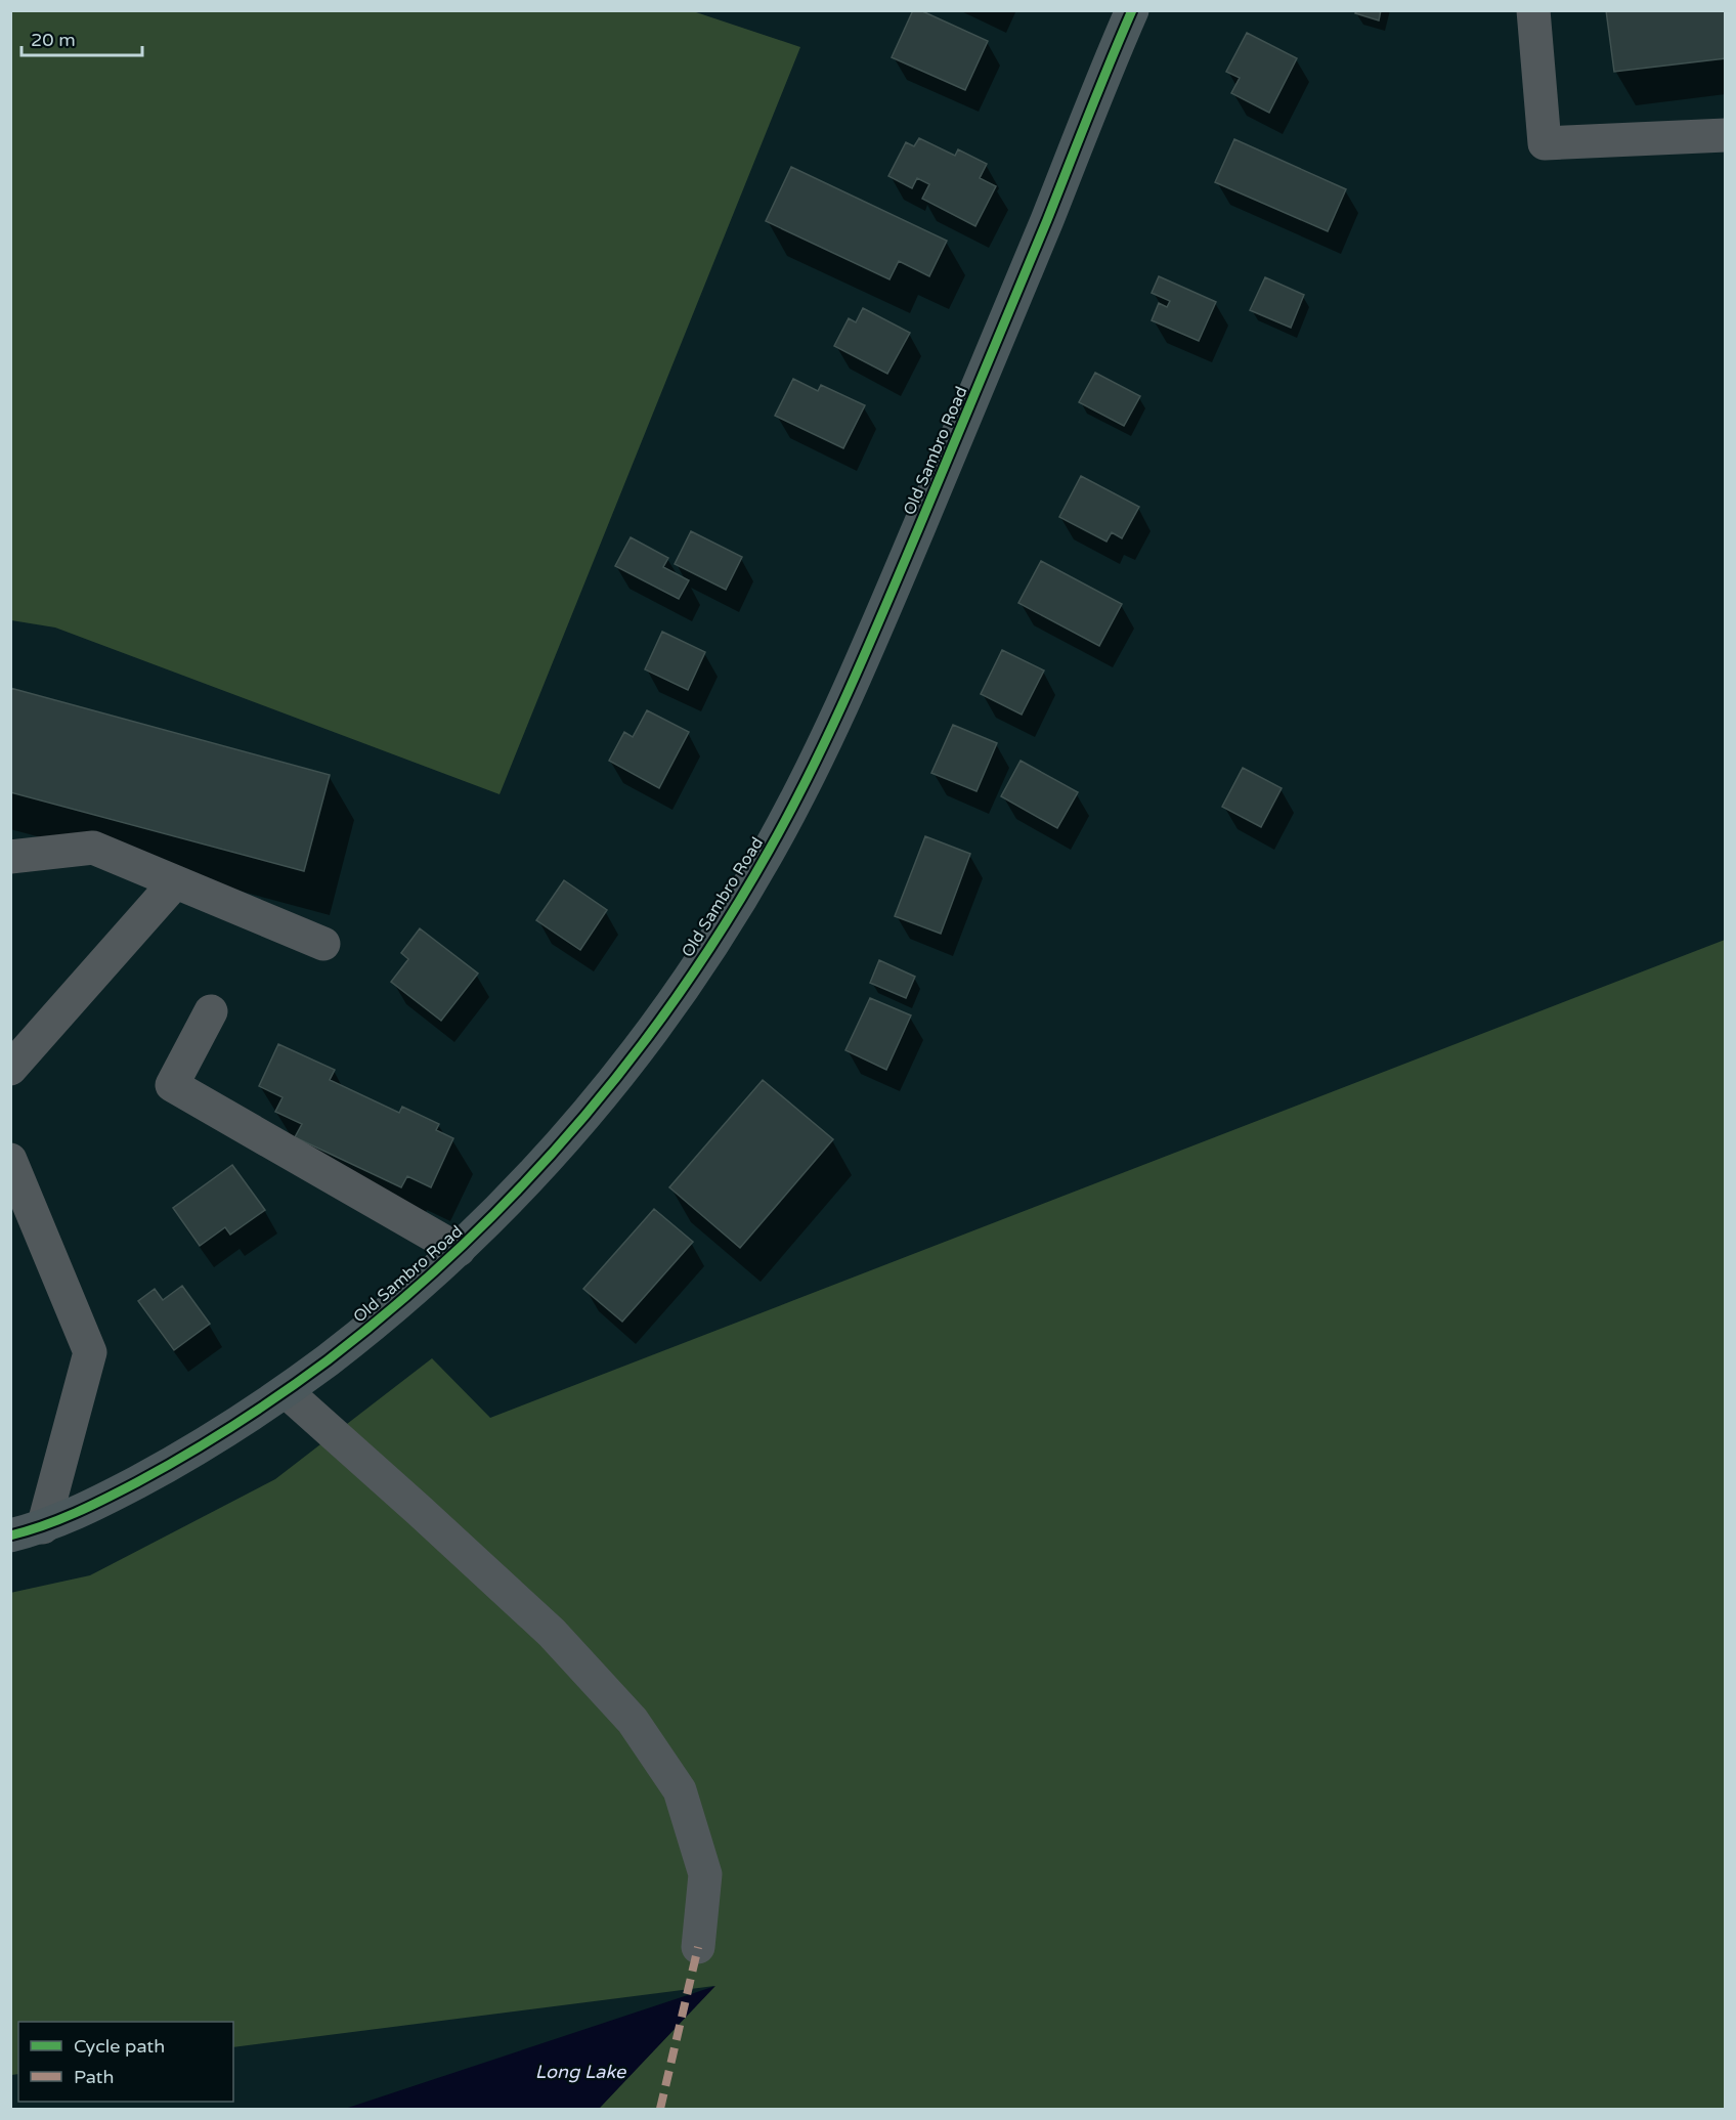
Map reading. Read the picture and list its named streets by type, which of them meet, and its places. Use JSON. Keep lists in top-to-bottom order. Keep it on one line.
{"streets":{"main road":["Old Sambro Road"]},"water":["Long Lake"],"legend":["Cycle path","Path"],"scale_bar":"20 m"}
